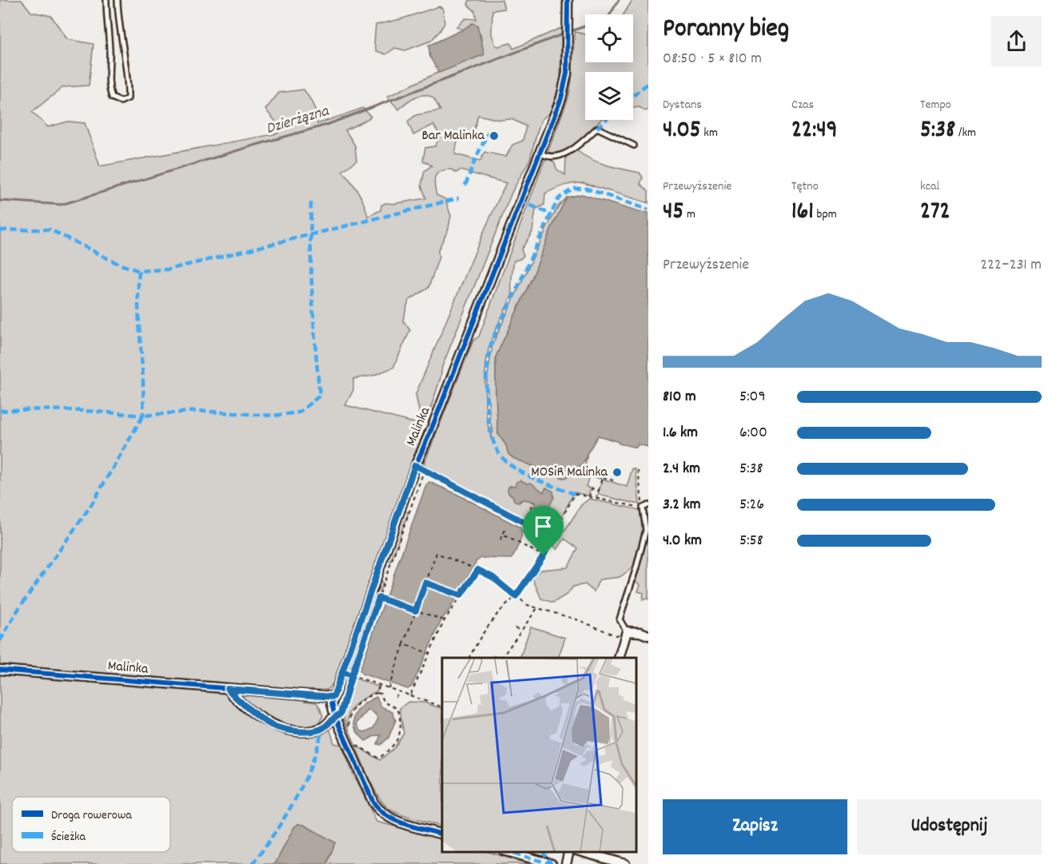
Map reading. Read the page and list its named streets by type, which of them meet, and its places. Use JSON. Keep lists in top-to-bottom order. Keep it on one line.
{"streets":{"street":["Malinka"]},"water":["Dzierżązna"],"places":["Bar Malinka","MOSiR Malinka"],"legend":["Droga rowerowa","Ścieżka"],"page":{"heading":["Poranny bieg","08:50 · 5 × 810 m"],"stats":[["Dystans","4.05 km"],["Czas","22:49"],["Tempo","5:38 /km"],["Przewyższenie","45 m"],["Tętno","161 bpm"],["kcal","272"]],"chart":["Przewyższenie","222–231 m"],"list":[{"name":"810 m","note":"5:09"},{"name":"1.6 km","note":"6:00"},{"name":"2.4 km","note":"5:38"},{"name":"3.2 km","note":"5:26"},{"name":"4.0 km","note":"5:58"}],"buttons":["Zapisz","Udostępnij"]}}
